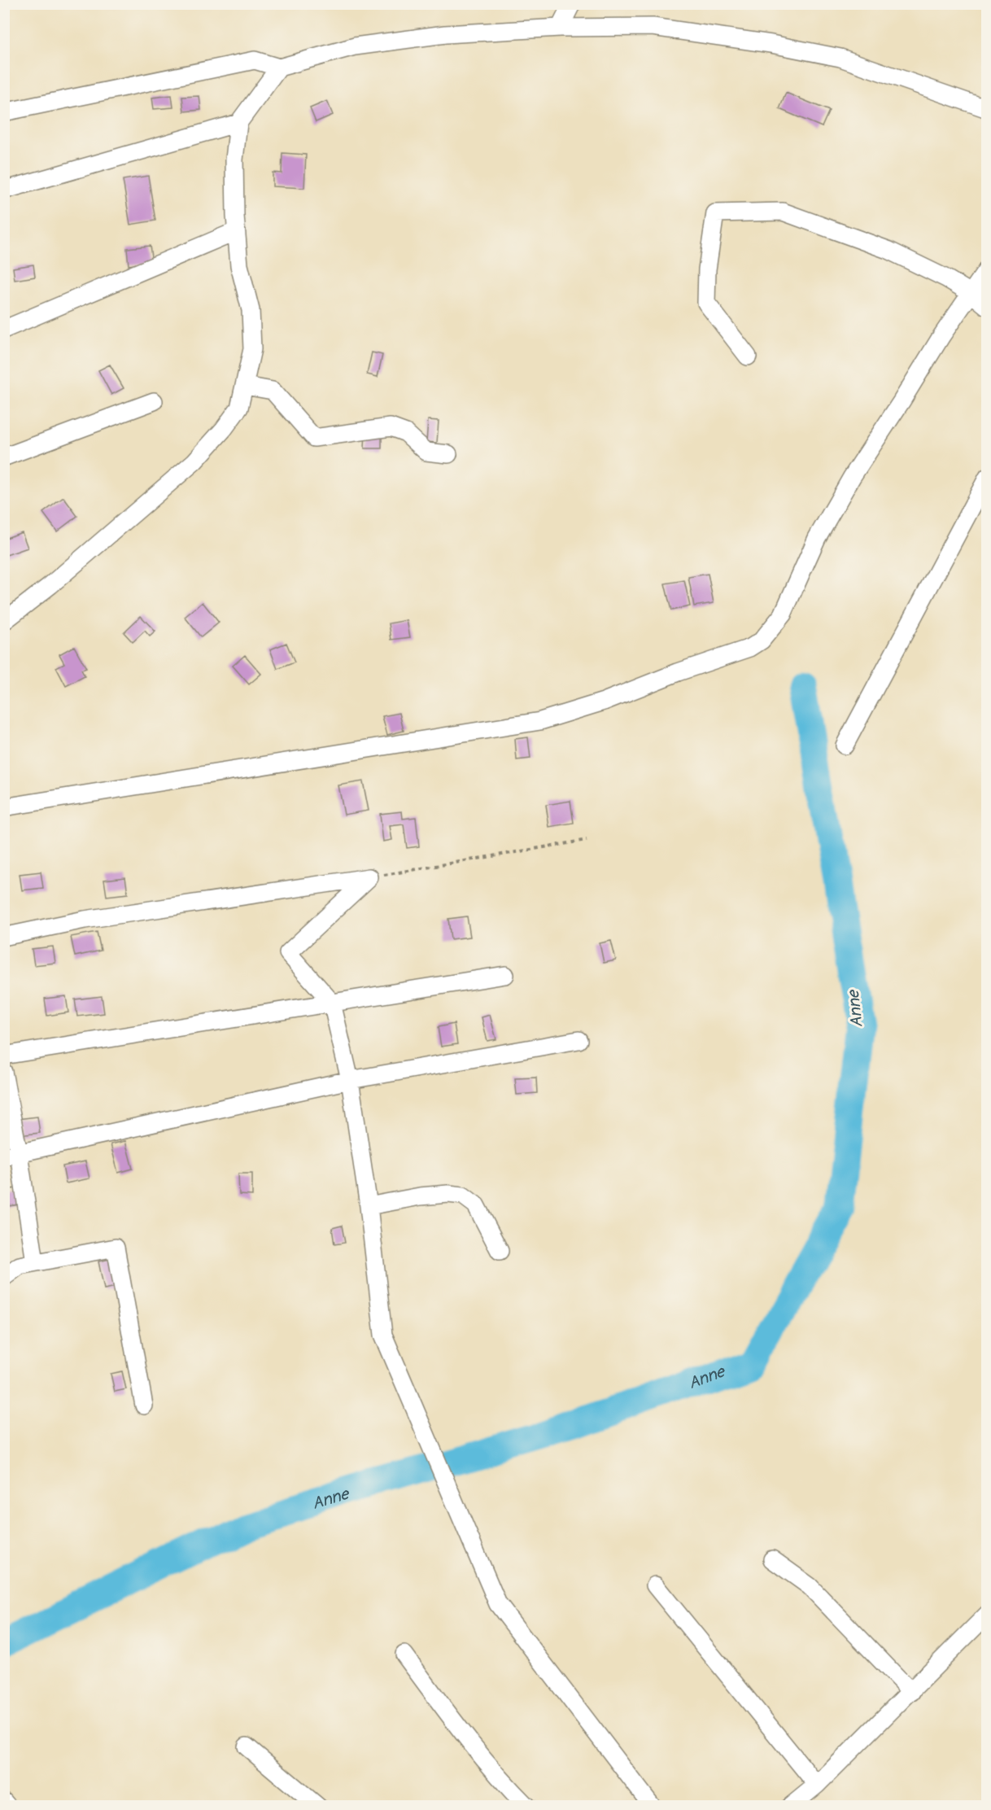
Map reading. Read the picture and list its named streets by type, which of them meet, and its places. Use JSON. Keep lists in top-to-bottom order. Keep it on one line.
{"water":["Anne"]}
